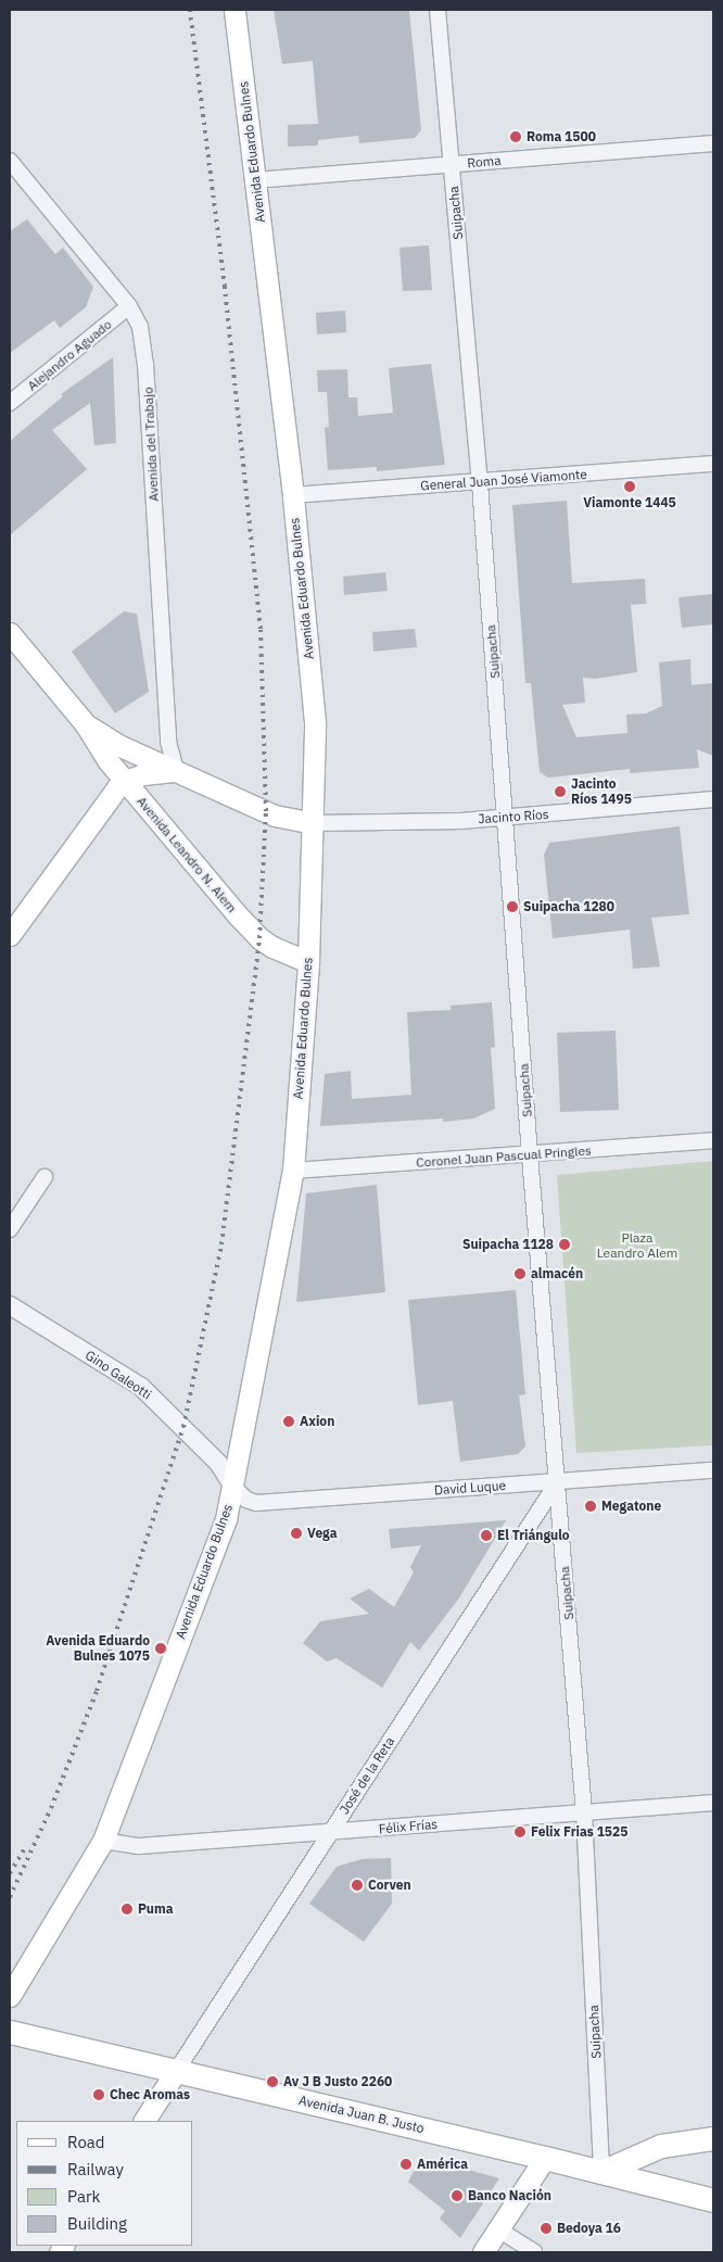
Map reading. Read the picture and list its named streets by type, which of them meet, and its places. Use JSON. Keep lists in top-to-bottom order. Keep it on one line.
{"streets":{"main road":["Avenida Eduardo Bulnes","Avenida Leandro N. Alem","Avenida Juan B. Justo"],"street":["Roma","Suipacha","Alejandro Aguado","Avenida del Trabajo","General Juan José Viamonte","Jacinto Ríos","Coronel Juan Pascual Pringles","Gino Galeotti","David Luque","José de la Reta","Félix Frías"]},"crossings":[["Avenida Eduardo Bulnes","Roma"],["Avenida Eduardo Bulnes","General Juan José Viamonte"],["Avenida Eduardo Bulnes","Jacinto Ríos"],["Avenida Eduardo Bulnes","Avenida Leandro N. Alem"],["Avenida Eduardo Bulnes","Coronel Juan Pascual Pringles"],["Avenida Eduardo Bulnes","Gino Galeotti"],["Avenida Eduardo Bulnes","David Luque"],["Avenida Eduardo Bulnes","Félix Frías"],["Roma","Suipacha"],["Suipacha","General Juan José Viamonte"],["Suipacha","Jacinto Ríos"],["Suipacha","Coronel Juan Pascual Pringles"],["Suipacha","David Luque"],["Suipacha","José de la Reta"],["Suipacha","Félix Frías"],["Suipacha","Avenida Juan B. Justo"],["Alejandro Aguado","Avenida del Trabajo"],["Avenida del Trabajo","Avenida Leandro N. Alem"],["Jacinto Ríos","Avenida Leandro N. Alem"],["Gino Galeotti","David Luque"],["David Luque","José de la Reta"],["José de la Reta","Félix Frías"],["José de la Reta","Avenida Juan B. Justo"]],"parks":["Plaza Leandro Alem"],"places":["Roma 1500","Viamonte 1445","Jacinto Ríos 1495","Suipacha 1280","Suipacha 1128","almacén","Axion","Megatone","Vega","El Triángulo","Avenida Eduardo Bulnes 1075","Felix Frias 1525","Corven","Puma","Av J B Justo 2260","Chec Aromas","América","Banco Nación","Bedoya 16"],"legend":["Road","Railway","Park","Building"]}
